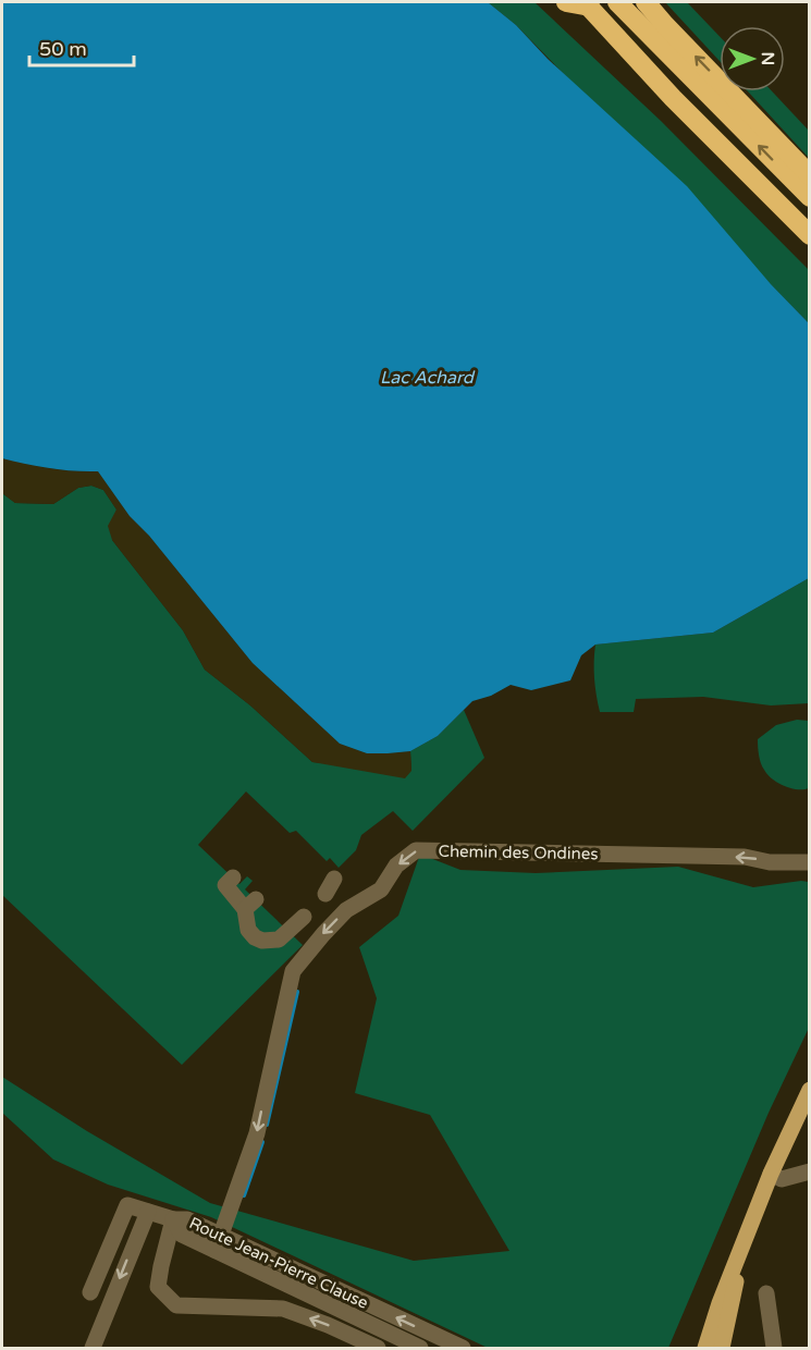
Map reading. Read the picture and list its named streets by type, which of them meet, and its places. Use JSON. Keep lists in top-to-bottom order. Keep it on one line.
{"streets":{"street":["Chemin des Ondines","Route Jean-Pierre Clause"]},"crossings":[["Chemin des Ondines","Route Jean-Pierre Clause"]],"one_way":["Chemin des Ondines"],"water":["Lac Achard"],"scale_bar":"50 m","north":"right"}
